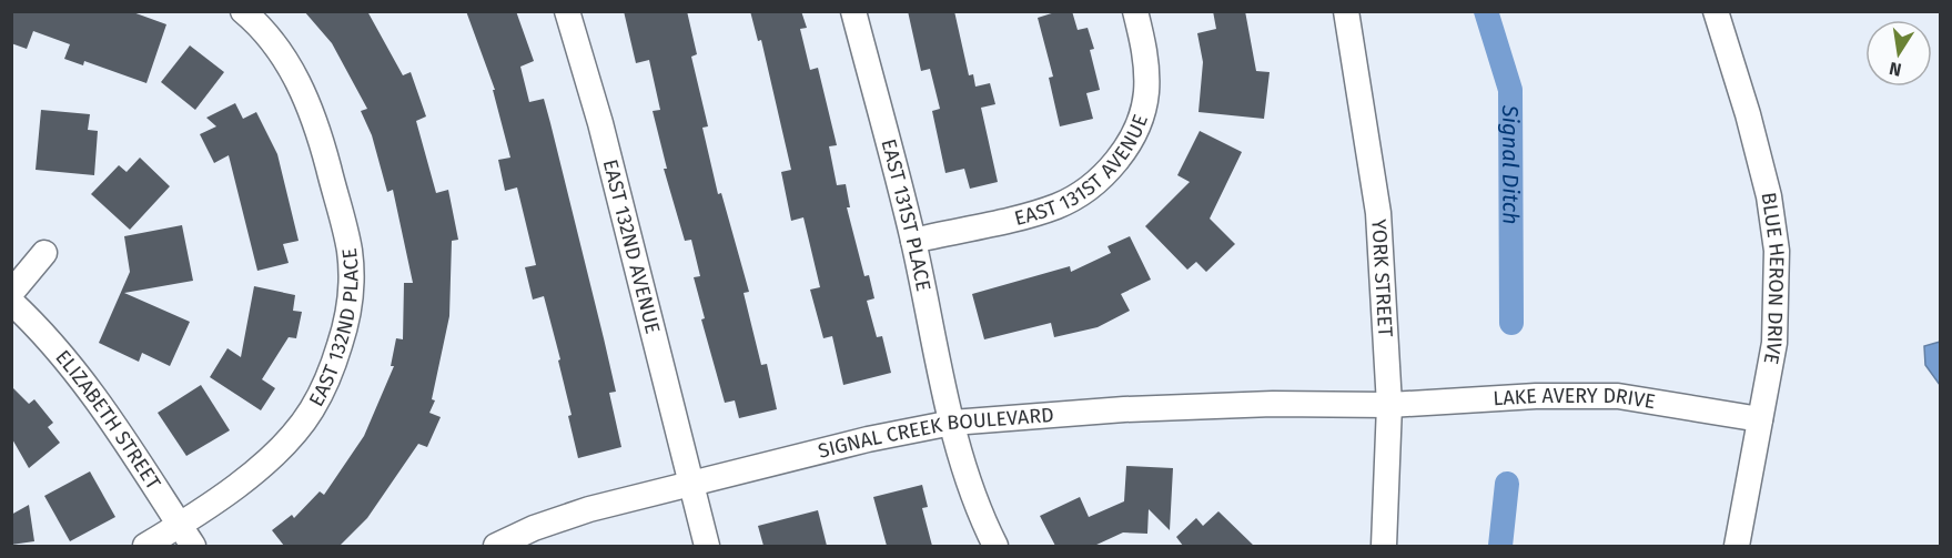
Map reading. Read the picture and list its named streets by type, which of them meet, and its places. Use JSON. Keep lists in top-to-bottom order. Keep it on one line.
{"streets":{"street":["EAST 131ST AVENUE","EAST 131ST PLACE","EAST 132ND AVENUE","YORK STREET","BLUE HERON DRIVE","EAST 132ND PLACE","LAKE AVERY DRIVE","ELIZABETH STREET","SIGNAL CREEK BOULEVARD"]},"crossings":[["EAST 131ST AVENUE","EAST 131ST PLACE"],["EAST 131ST PLACE","SIGNAL CREEK BOULEVARD"],["EAST 132ND AVENUE","SIGNAL CREEK BOULEVARD"],["YORK STREET","LAKE AVERY DRIVE"],["YORK STREET","SIGNAL CREEK BOULEVARD"],["BLUE HERON DRIVE","LAKE AVERY DRIVE"],["EAST 132ND PLACE","ELIZABETH STREET"],["LAKE AVERY DRIVE","SIGNAL CREEK BOULEVARD"]],"water":["Signal Ditch"],"north":"bottom"}
